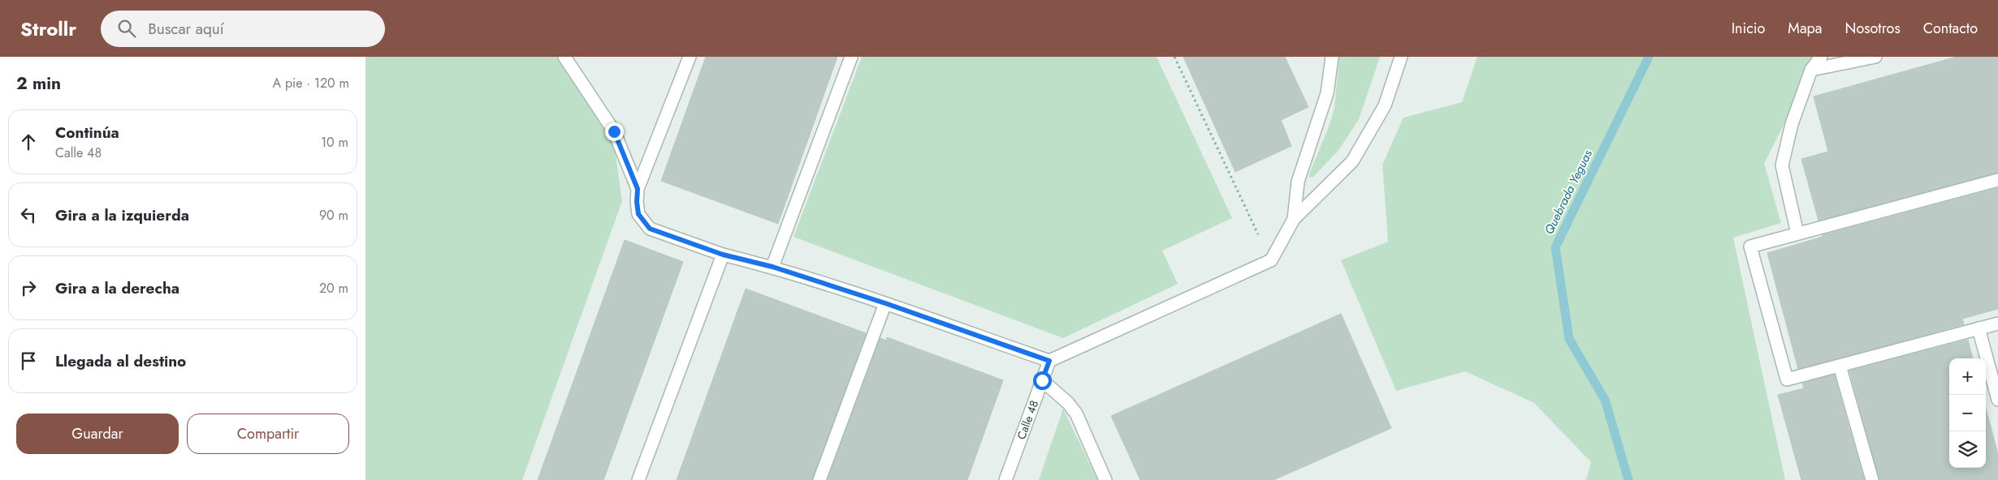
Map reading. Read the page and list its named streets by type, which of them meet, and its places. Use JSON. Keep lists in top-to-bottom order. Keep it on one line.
{"streets":{"street":["Calle 48"]},"water":["Quebrada Yeguas"],"page":{"header":"Strollr","search":"Buscar aquí","nav":["Inicio","Mapa","Nosotros","Contacto"],"heading":["2 min","A pie · 120 m"],"list":[["Continúa","Calle 48","10 m"],["Gira a la izquierda","90 m"],["Gira a la derecha","20 m"],"Llegada al destino"],"map_buttons":["+","−"],"buttons":["Guardar","Compartir"]}}
